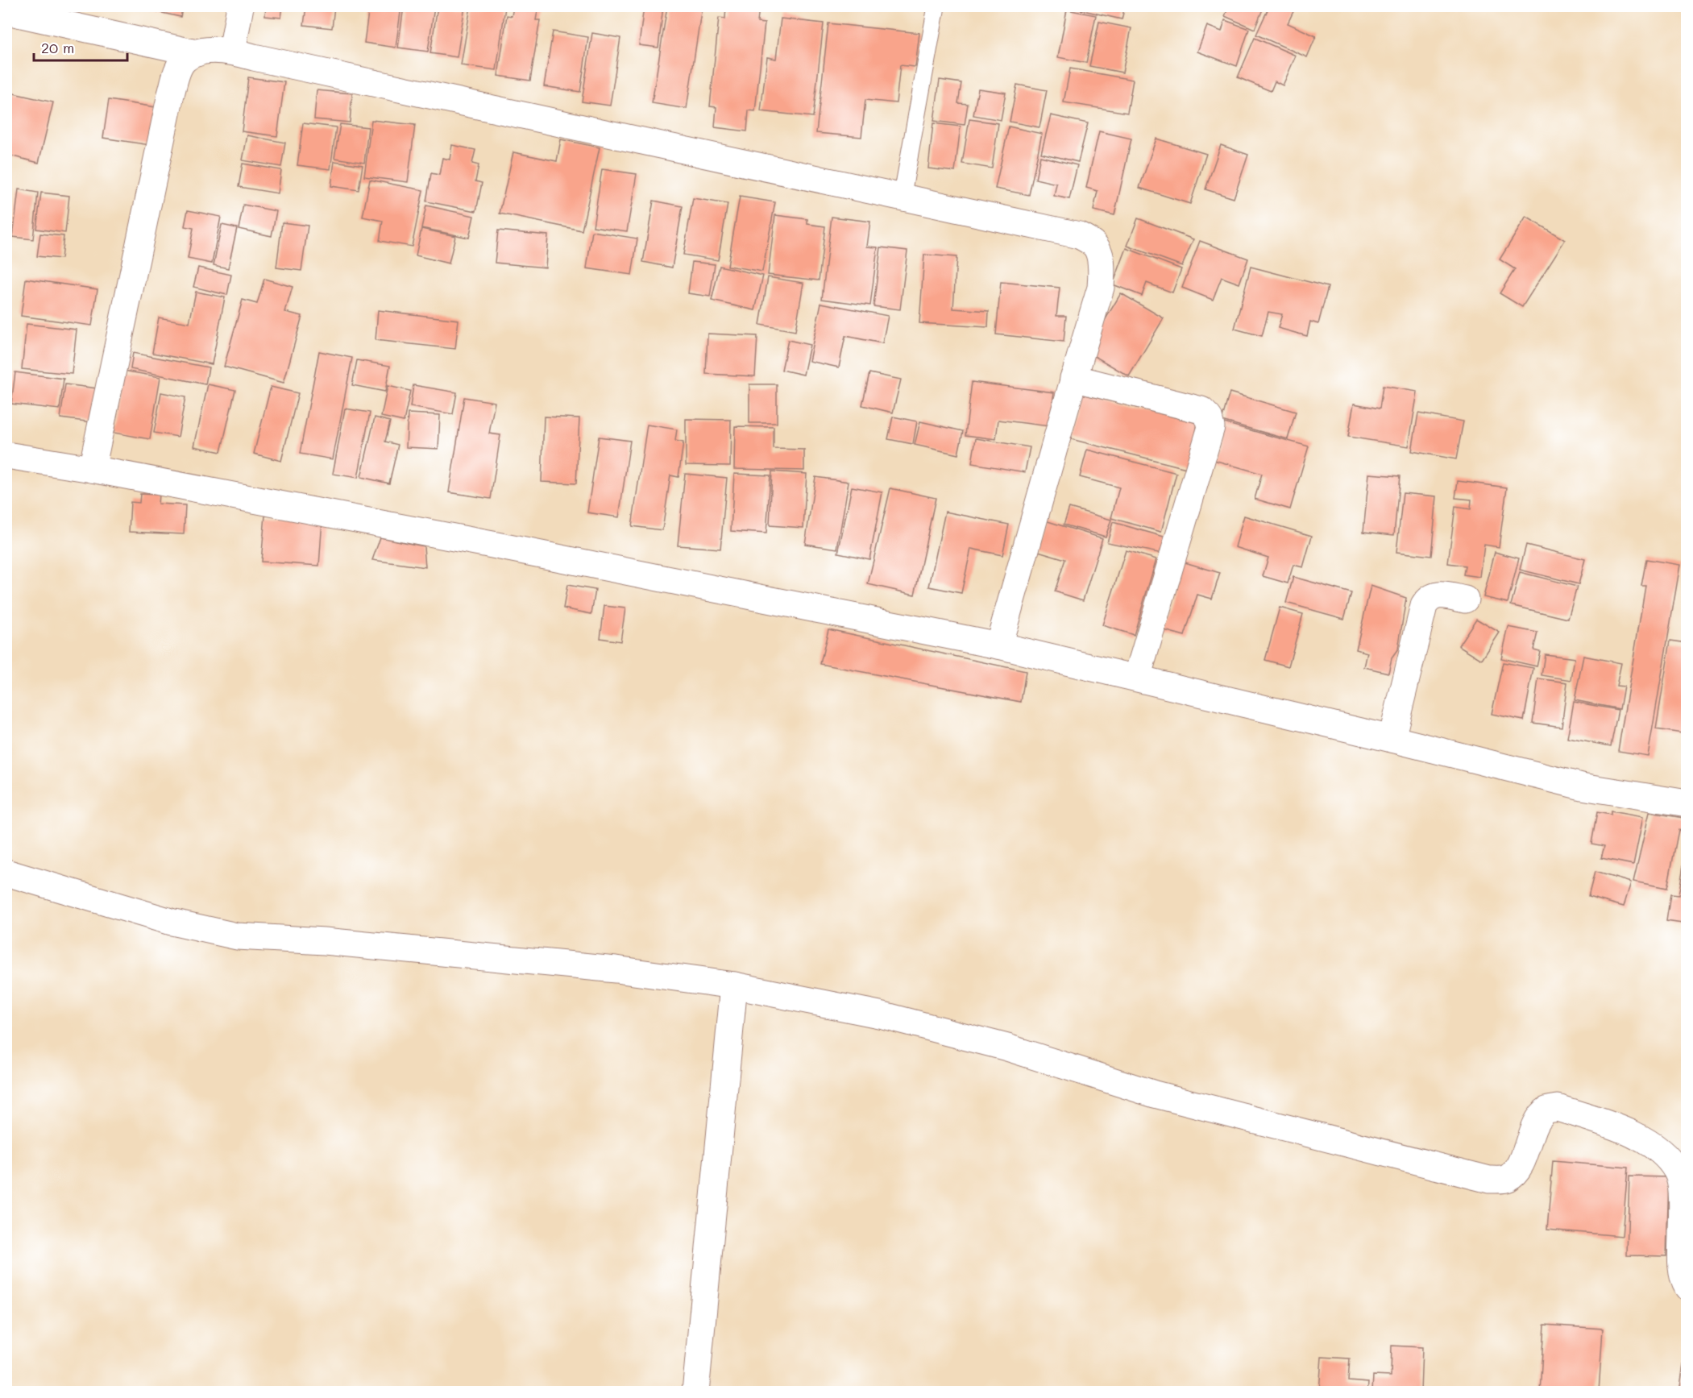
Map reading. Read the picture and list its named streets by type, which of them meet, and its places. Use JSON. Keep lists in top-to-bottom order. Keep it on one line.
{"scale_bar":"20 m"}
